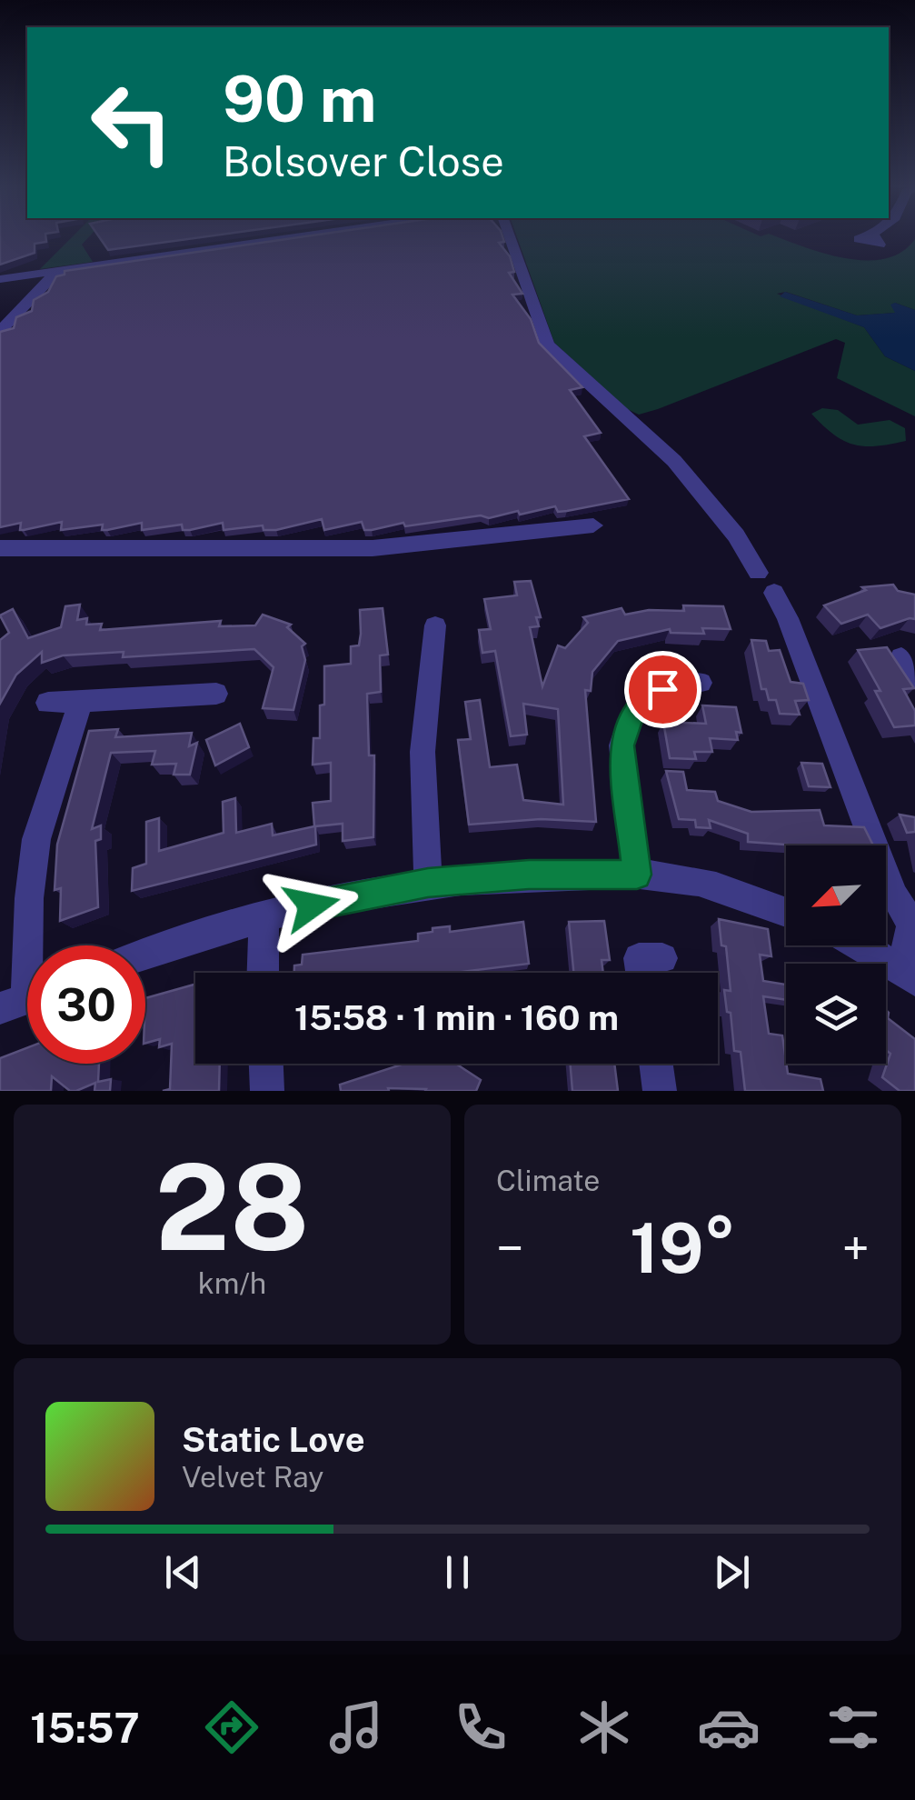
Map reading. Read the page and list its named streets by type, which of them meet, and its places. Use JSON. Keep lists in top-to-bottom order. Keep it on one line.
{"north":"bottom left","page":{"turn":["90 m","Bolsover Close"],"limit":"30","trip":"15:58 · 1 min · 160 m","tile":[["28","km/h"],"Climate"],"heat":["−","19°","+"],"song":["Static Love","Velvet Ray"],"tabs":"15:57"}}
